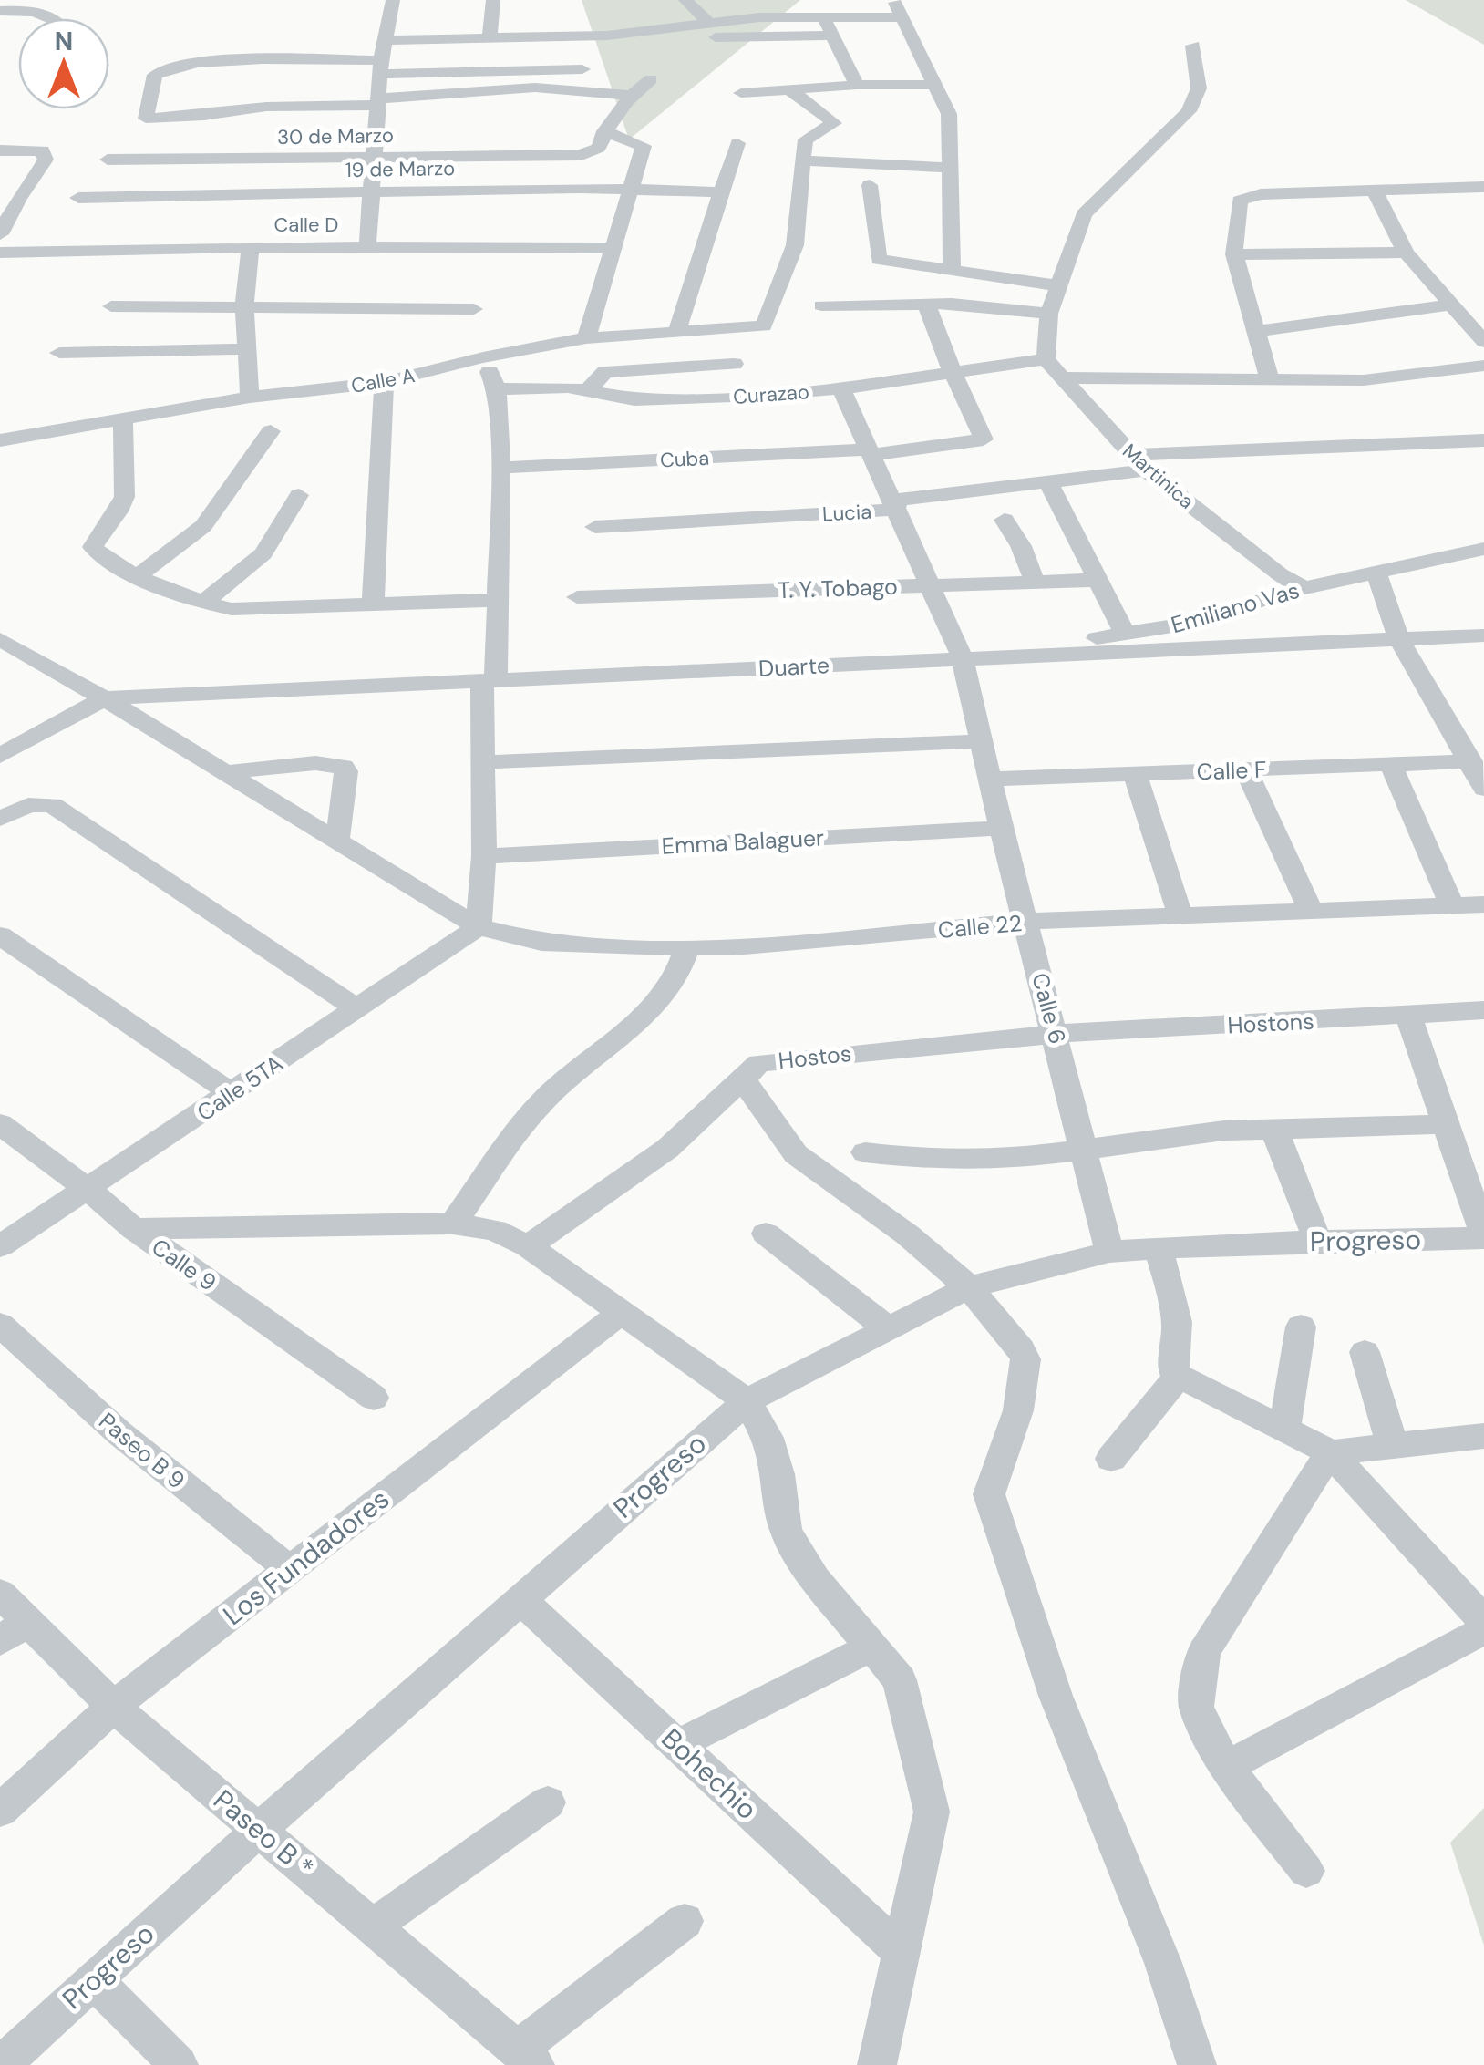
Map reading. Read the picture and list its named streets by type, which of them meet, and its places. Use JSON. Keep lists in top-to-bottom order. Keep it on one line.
{"streets":{"street":["30 de Marzo","19 de Marzo","Calle D","Calle A","Curazao","Cuba","Martinica","Lucia","T. Y. Tobago","Emiliano Vas","Duarte","Calle F","Emma Balaguer","Calle 22","Calle 6","Hostons","Hostos","Calle 5TA","Progreso","Calle 9","Paseo B 9","Los Fundadores","Bohechio","Paseo B *"]},"crossings":[["Curazao","Cuba"],["Curazao","Martinica"],["Curazao","Calle 6"],["Cuba","Calle 6"],["Martinica","Lucia"],["Martinica","Emiliano Vas"],["Lucia","Calle 6"],["T. Y. Tobago","Calle 6"],["Emiliano Vas","Duarte"],["Emiliano Vas","Calle 6"],["Duarte","Calle 22"],["Duarte","Calle 6"],["Calle F","Calle 6"],["Emma Balaguer","Calle 6"],["Calle 22","Calle 6"],["Calle 22","Calle 5TA"],["Calle 6","Hostons"],["Calle 6","Hostos"],["Calle 6","Progreso"],["Hostons","Hostos"],["Calle 5TA","Calle 9"],["Progreso","Bohechio"],["Progreso","Paseo B *"],["Paseo B 9","Los Fundadores"],["Los Fundadores","Paseo B *"]],"north":"top"}
